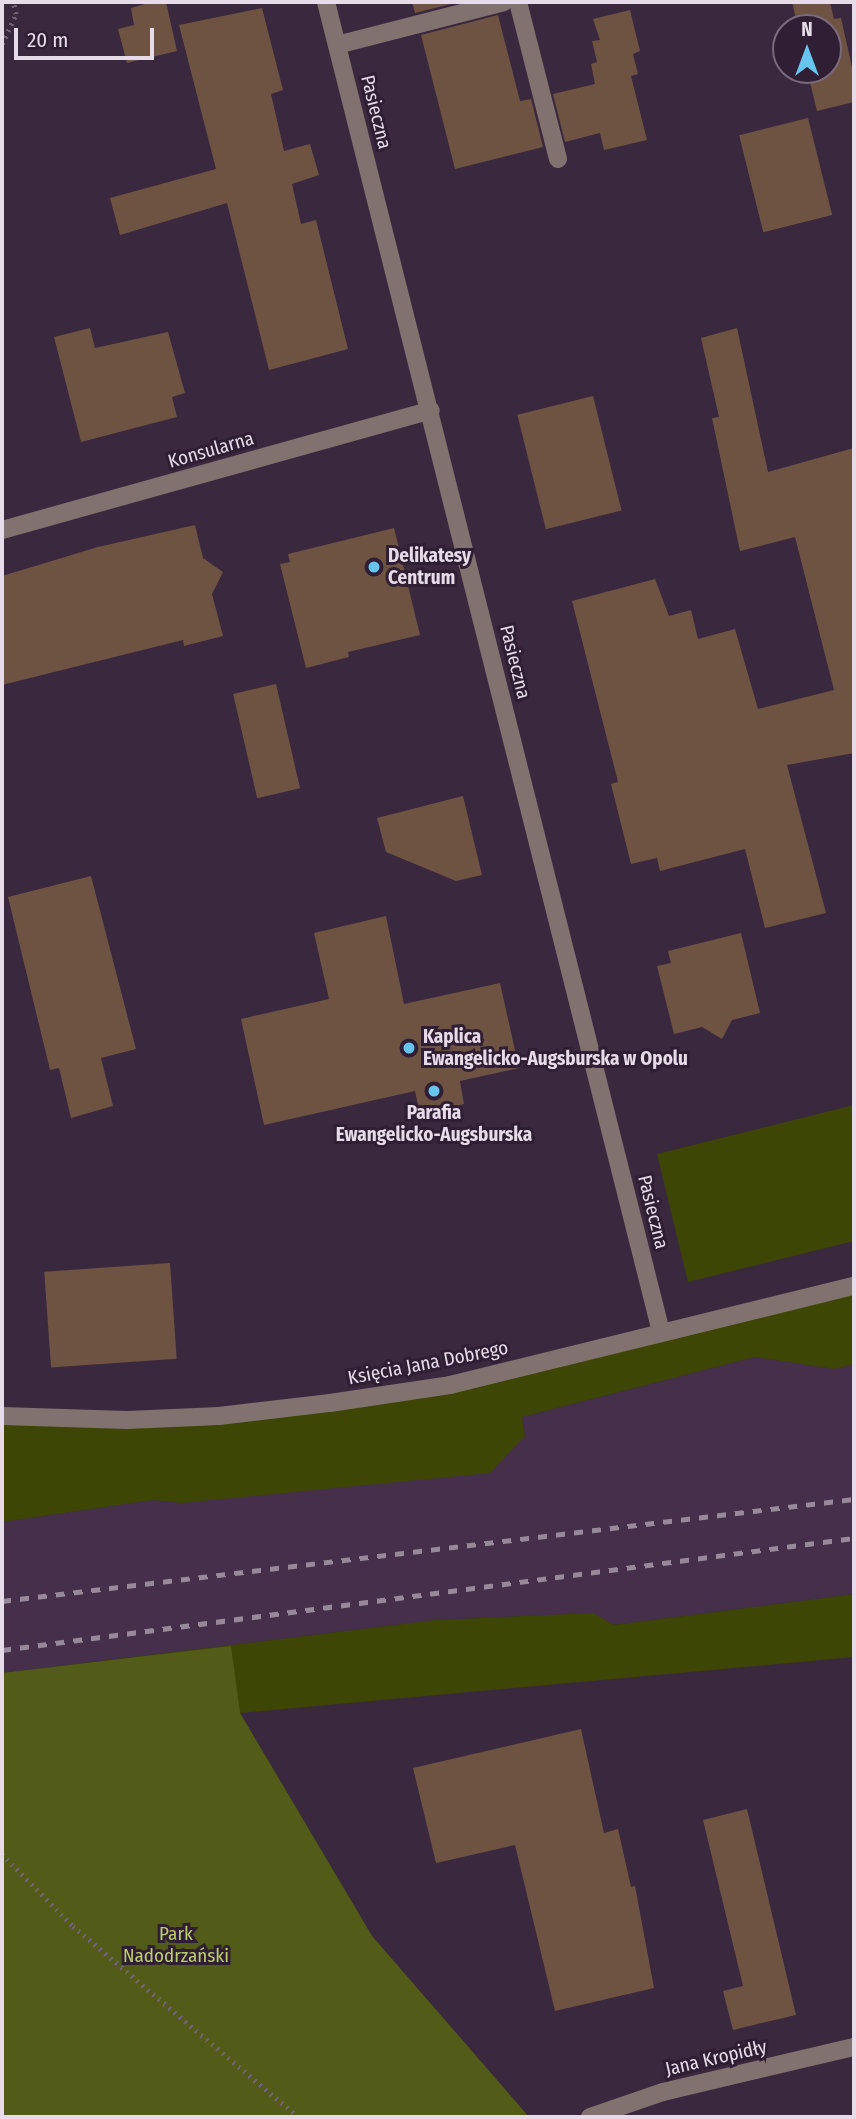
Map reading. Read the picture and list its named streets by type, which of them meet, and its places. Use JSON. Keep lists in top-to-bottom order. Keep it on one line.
{"streets":{"street":["Pasieczna","Konsularna","Księcia Jana Dobrego","Jana Kropidły"]},"crossings":[["Pasieczna","Konsularna"],["Pasieczna","Księcia Jana Dobrego"]],"parks":["Park Nadodrzański"],"places":["Delikatesy Centrum","Kaplica Ewangelicko-Augsburska w Opolu","Parafia Ewangelicko-Augsburska"],"scale_bar":"20 m","north":"top"}
